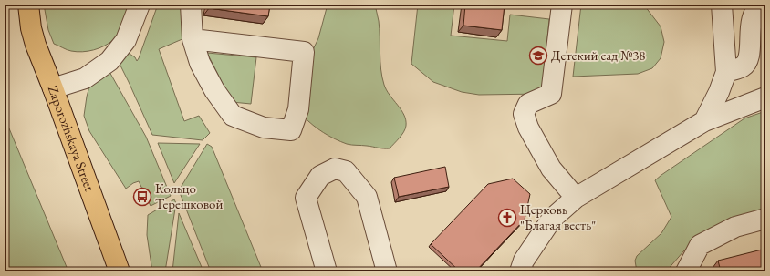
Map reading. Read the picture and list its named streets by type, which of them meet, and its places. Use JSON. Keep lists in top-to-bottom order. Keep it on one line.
{"streets":{"main road":["Zaporozhskaya Street"]},"places":{"school or university":["Детский сад №38"],"bus stop":["Кольцо Терешковой"],"church":["Церковь \"Благая весть\""]}}
